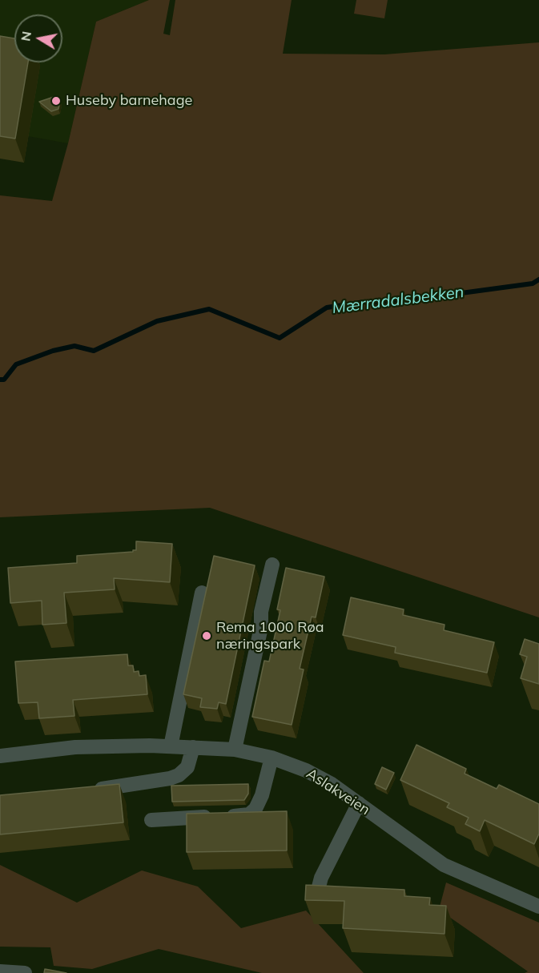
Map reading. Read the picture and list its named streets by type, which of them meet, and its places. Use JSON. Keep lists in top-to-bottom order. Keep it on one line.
{"streets":{"street":["Aslakveien"]},"water":["Mærradalsbekken"],"places":["Huseby barnehage","Rema 1000 Røa næringspark"],"north":"left"}
